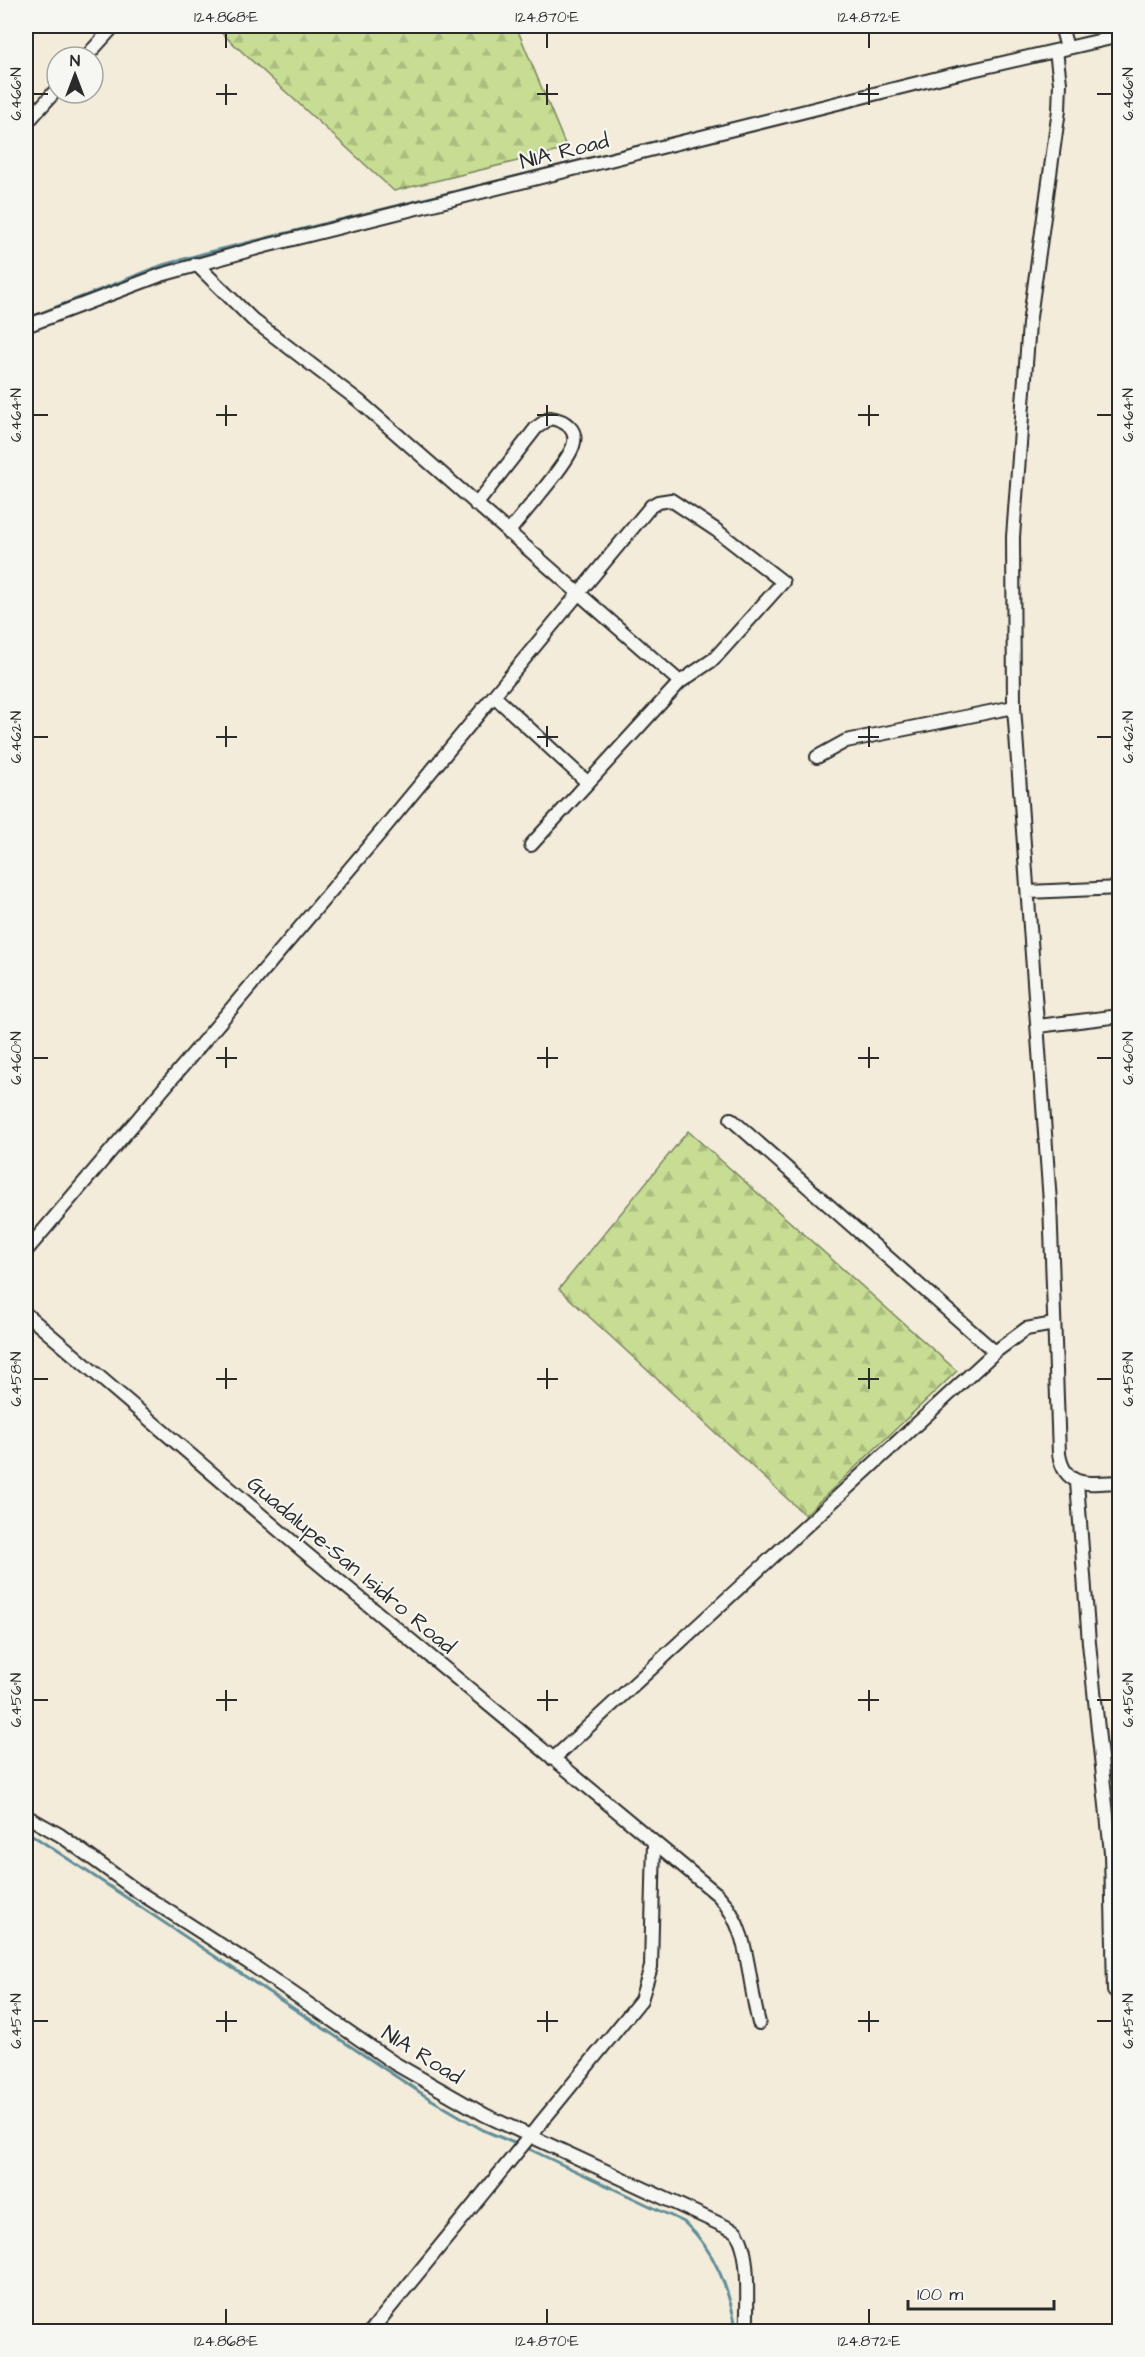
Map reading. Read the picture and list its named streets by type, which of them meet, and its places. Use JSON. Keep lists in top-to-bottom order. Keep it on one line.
{"streets":{"street":["NIA Road","Guadalupe-San Isidro Road"]},"scale_bar":"100 m","north":"top","coordinates":["124.868°E","124.870°E","124.872°E","6.466°N","6.464°N","6.462°N","6.460°N","6.458°N","6.456°N","6.454°N"]}
